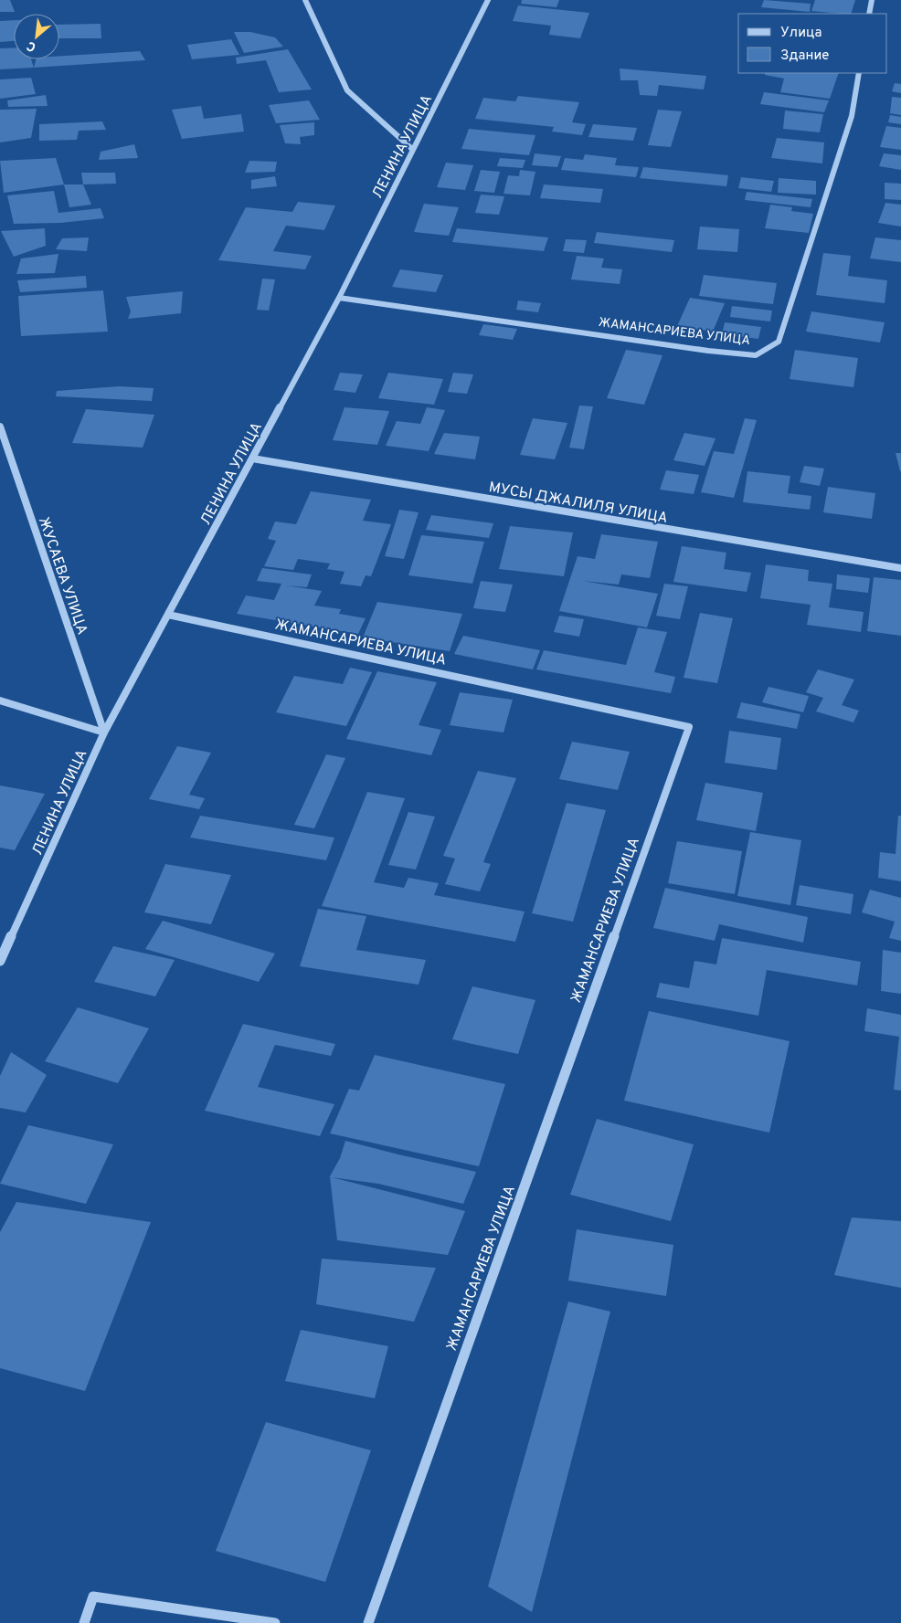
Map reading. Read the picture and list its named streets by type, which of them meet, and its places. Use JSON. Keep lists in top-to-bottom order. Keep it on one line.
{"streets":{"street":["ЛЕНИНА УЛИЦА","ЖАМАНСАРИЕВА УЛИЦА","МУСЫ ДЖАЛИЛЯ УЛИЦА","ЖУСАЕВА УЛИЦА"]},"crossings":[["ЛЕНИНА УЛИЦА","ЖАМАНСАРИЕВА УЛИЦА"],["ЛЕНИНА УЛИЦА","МУСЫ ДЖАЛИЛЯ УЛИЦА"],["ЛЕНИНА УЛИЦА","ЖУСАЕВА УЛИЦА"]],"legend":["Улица","Здание"],"north":"bottom left"}
